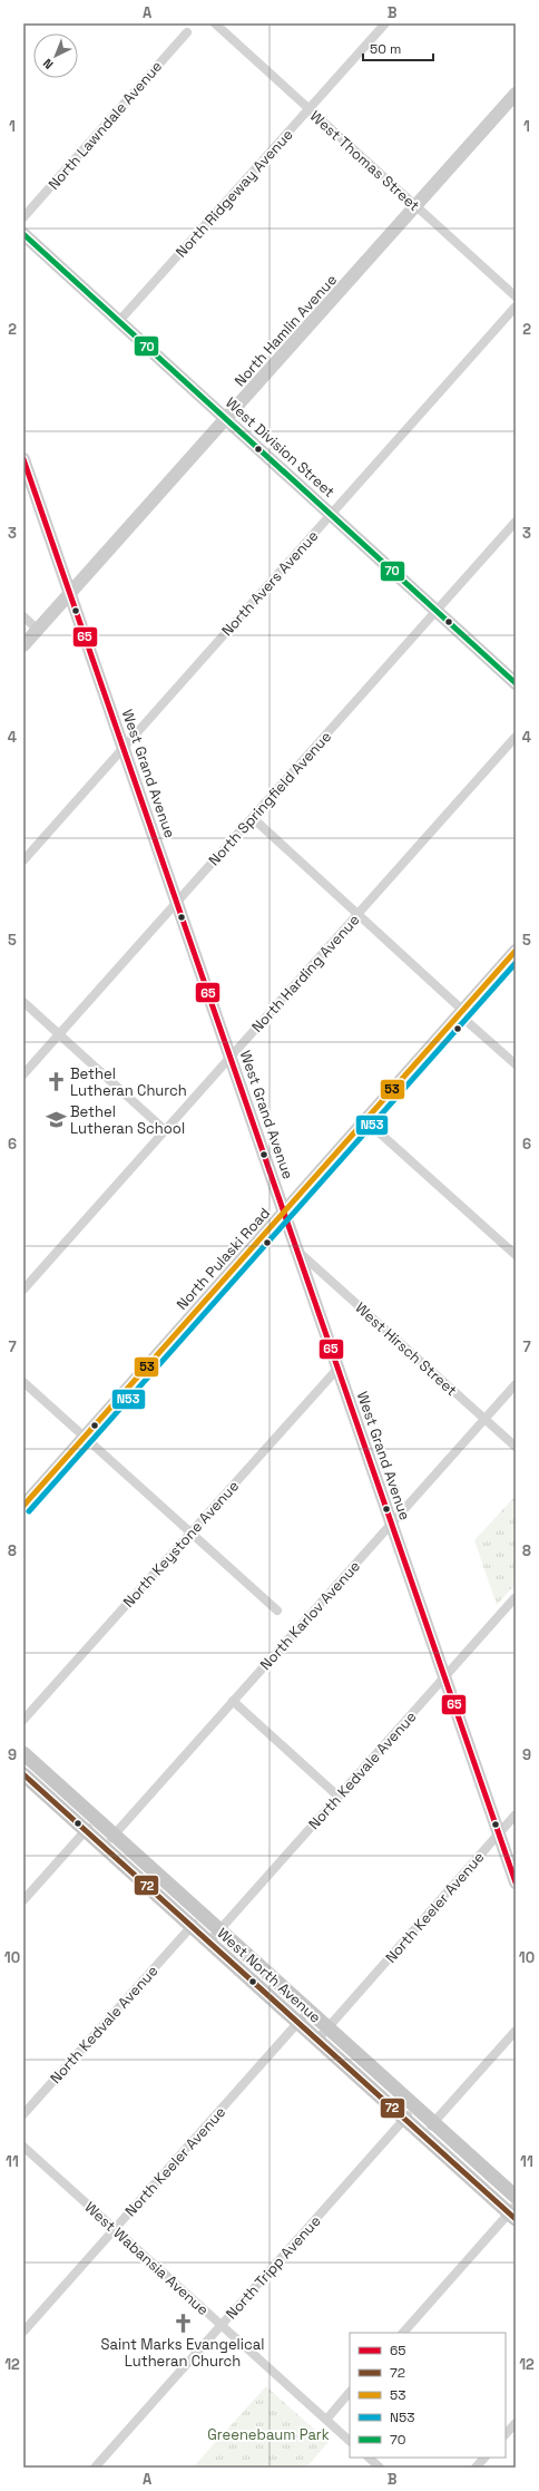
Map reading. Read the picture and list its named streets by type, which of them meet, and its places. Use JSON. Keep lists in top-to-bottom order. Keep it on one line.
{"streets":{"main road":["North Hamlin Avenue","West Division Street","West Grand Avenue","North Pulaski Road","West North Avenue"],"street":["North Lawndale Avenue","West Thomas Street","North Ridgeway Avenue","North Avers Avenue","North Springfield Avenue","North Harding Avenue","West Hirsch Street","North Keystone Avenue","North Karlov Avenue","North Kedvale Avenue","North Keeler Avenue","West Wabansia Avenue","North Tripp Avenue"]},"crossings":[["West Thomas Street","North Ridgeway Avenue"],["West Thomas Street","North Hamlin Avenue"],["North Ridgeway Avenue","West Division Street"],["North Hamlin Avenue","West Division Street"],["North Hamlin Avenue","West Grand Avenue"],["West Division Street","North Avers Avenue"],["West Division Street","North Springfield Avenue"],["North Avers Avenue","West Grand Avenue"],["West Grand Avenue","North Springfield Avenue"],["West Grand Avenue","North Harding Avenue"],["West Grand Avenue","North Pulaski Road"],["West Grand Avenue","West Hirsch Street"],["West Grand Avenue","North Keystone Avenue"],["West Grand Avenue","North Karlov Avenue"],["West Grand Avenue","North Kedvale Avenue"],["West Grand Avenue","North Keeler Avenue"],["West Hirsch Street","North Karlov Avenue"],["North Karlov Avenue","West North Avenue"],["North Kedvale Avenue","West North Avenue"],["North Keeler Avenue","West North Avenue"],["North Keeler Avenue","West Wabansia Avenue"],["West North Avenue","North Tripp Avenue"],["West Wabansia Avenue","North Tripp Avenue"]],"parks":["Greenebaum Park"],"places":{"church":["Bethel Lutheran Church","Saint Marks Evangelical Lutheran Church"],"school or university":["Bethel Lutheran School"]},"lines":["transit line 70","transit line 65","transit line 53","transit line N53","transit line 72"],"legend":["65","72","53","N53","70"],"scale_bar":"50 m","north":"bottom left","grid":{"columns":["A","B"],"rows":["1","2","3","4","5","6","7","8","9","10","11","12"]}}
